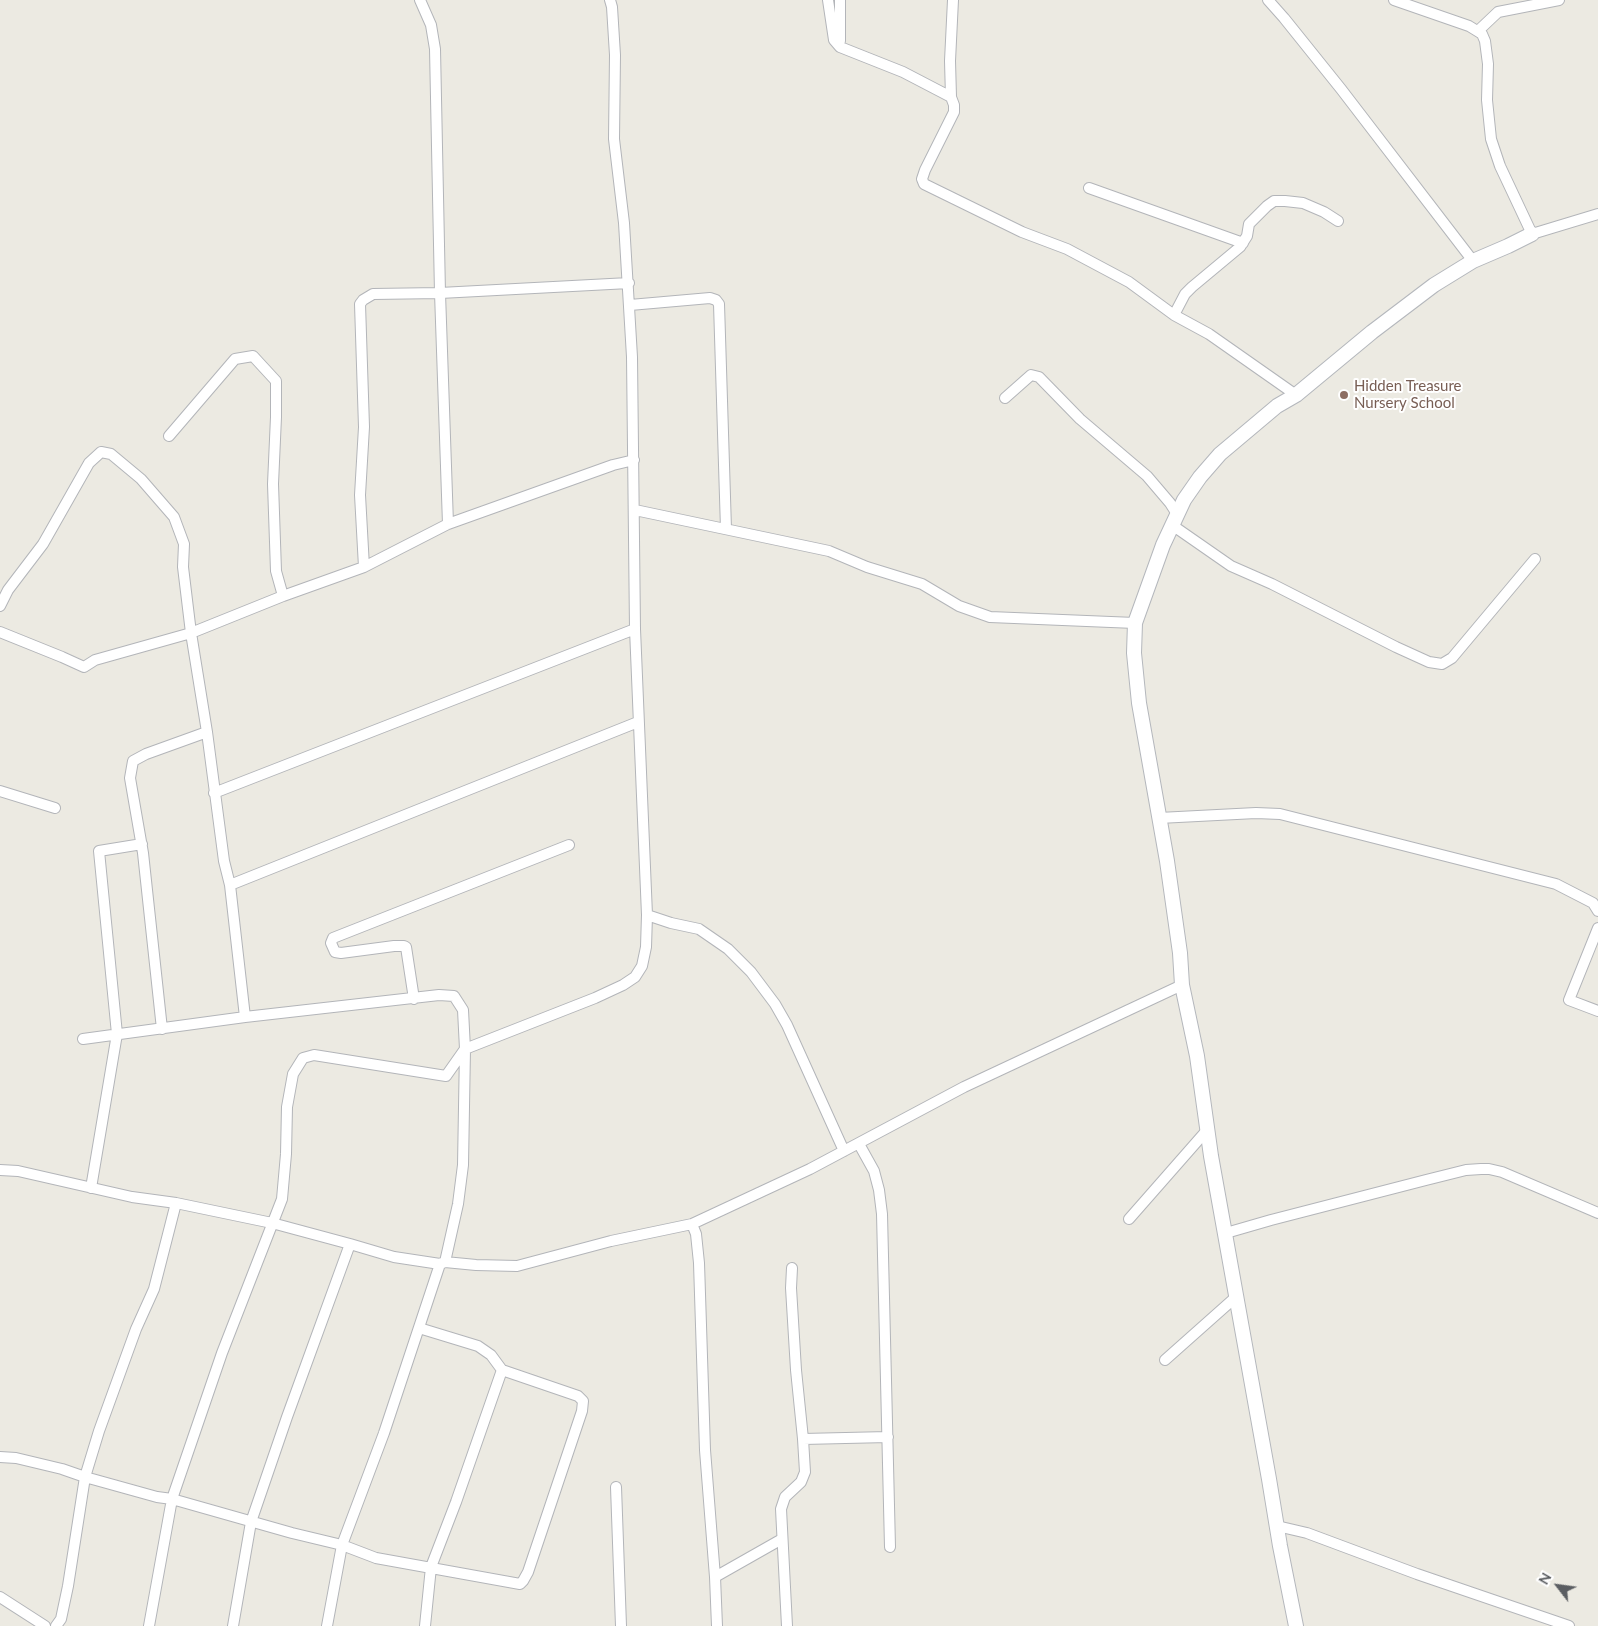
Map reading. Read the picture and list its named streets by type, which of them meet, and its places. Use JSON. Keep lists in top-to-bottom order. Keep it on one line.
{"places":["Hidden Treasure Nursery School"],"north":"top left"}
